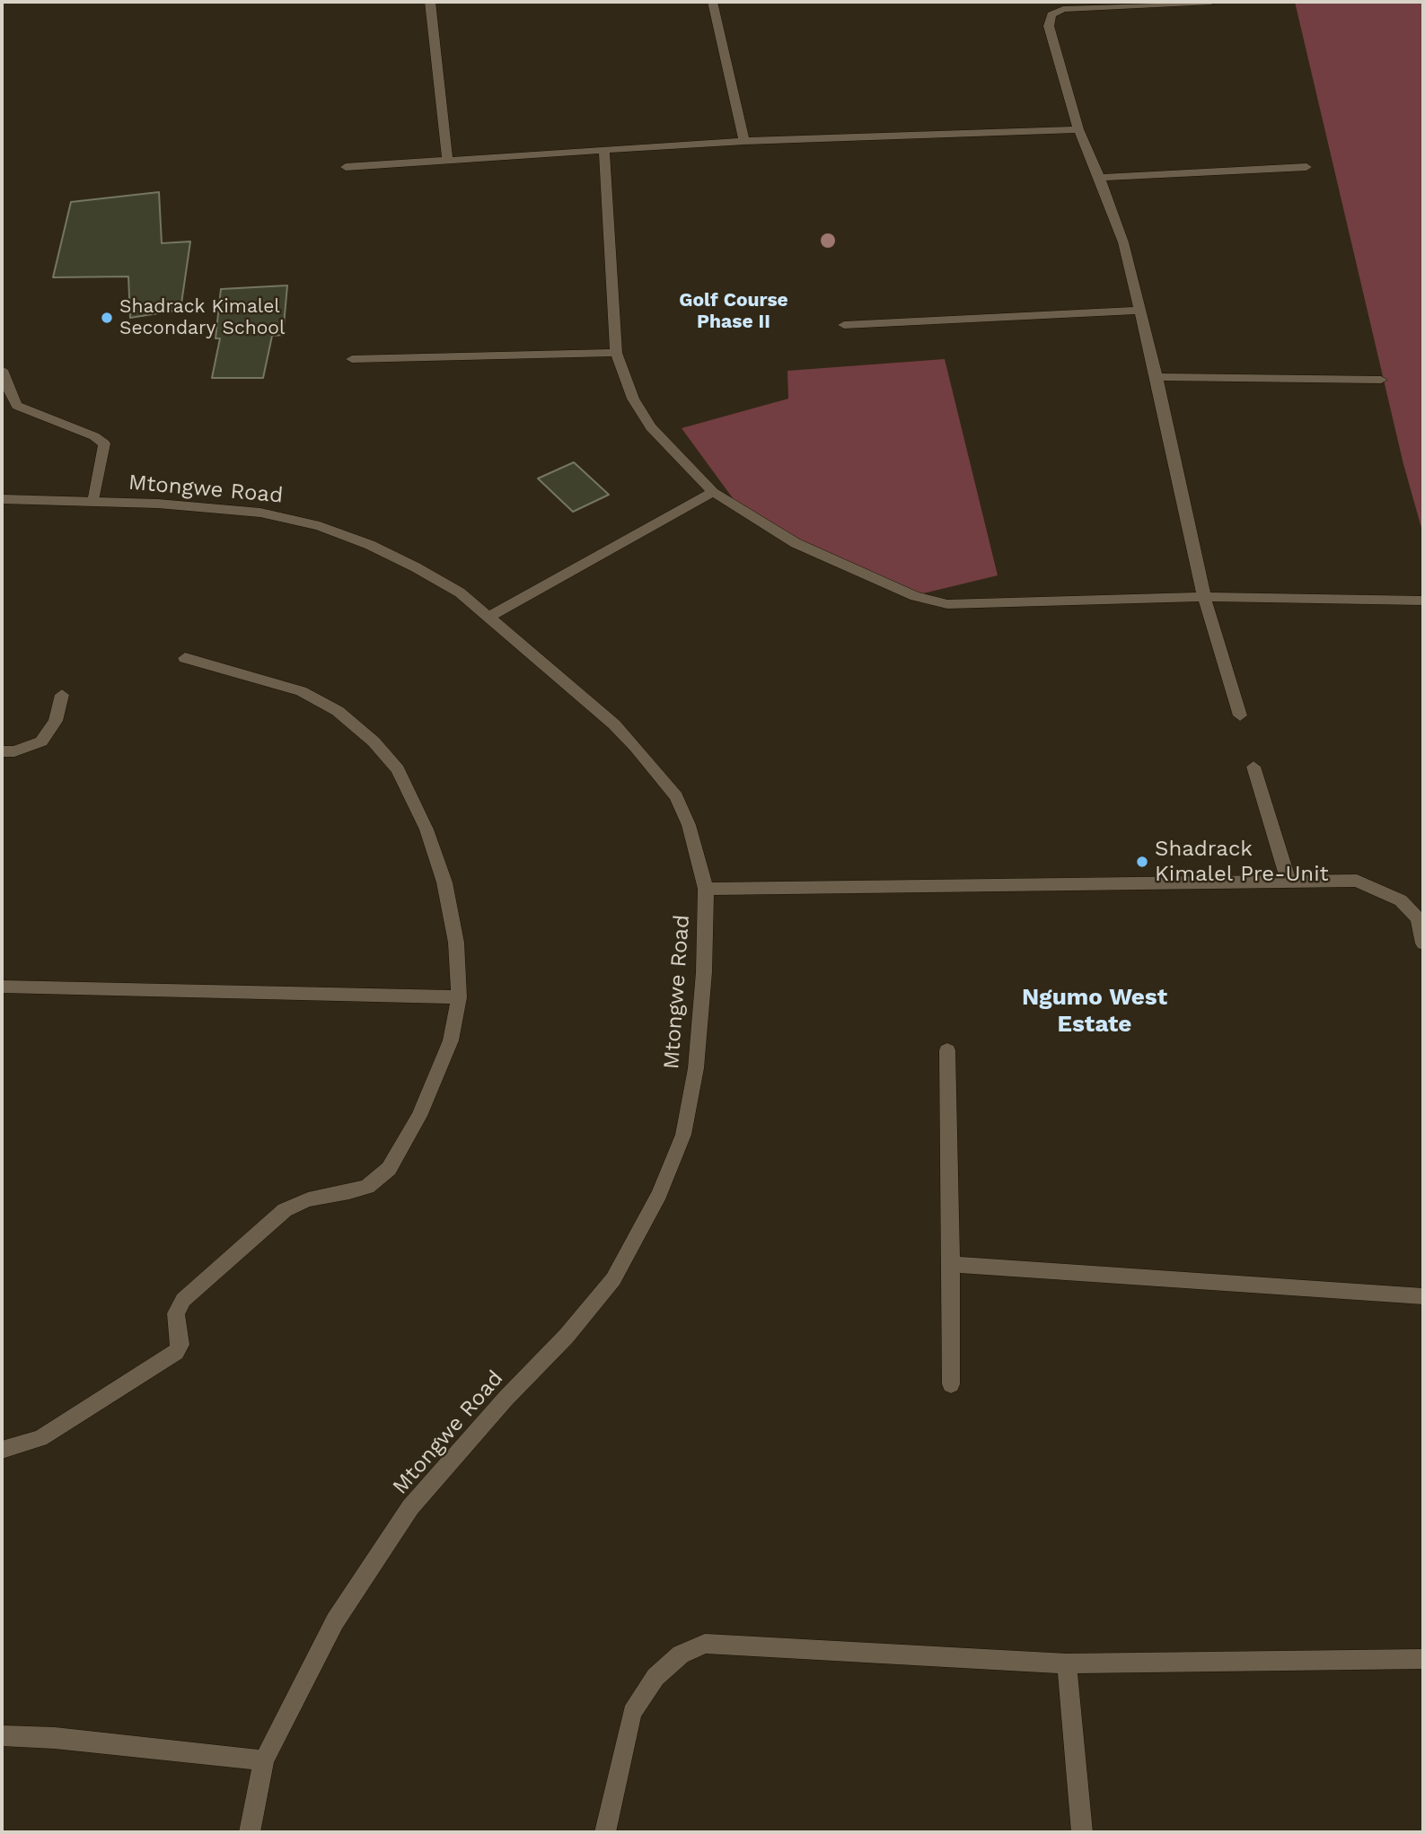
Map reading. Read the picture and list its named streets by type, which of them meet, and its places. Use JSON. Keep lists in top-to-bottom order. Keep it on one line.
{"streets":{"street":["Mtongwe Road"]},"districts":["Golf Course Phase II","Ngumo West Estate"],"places":["Shadrack Kimalel Secondary School","Shadrack Kimalel Pre-Unit"]}
